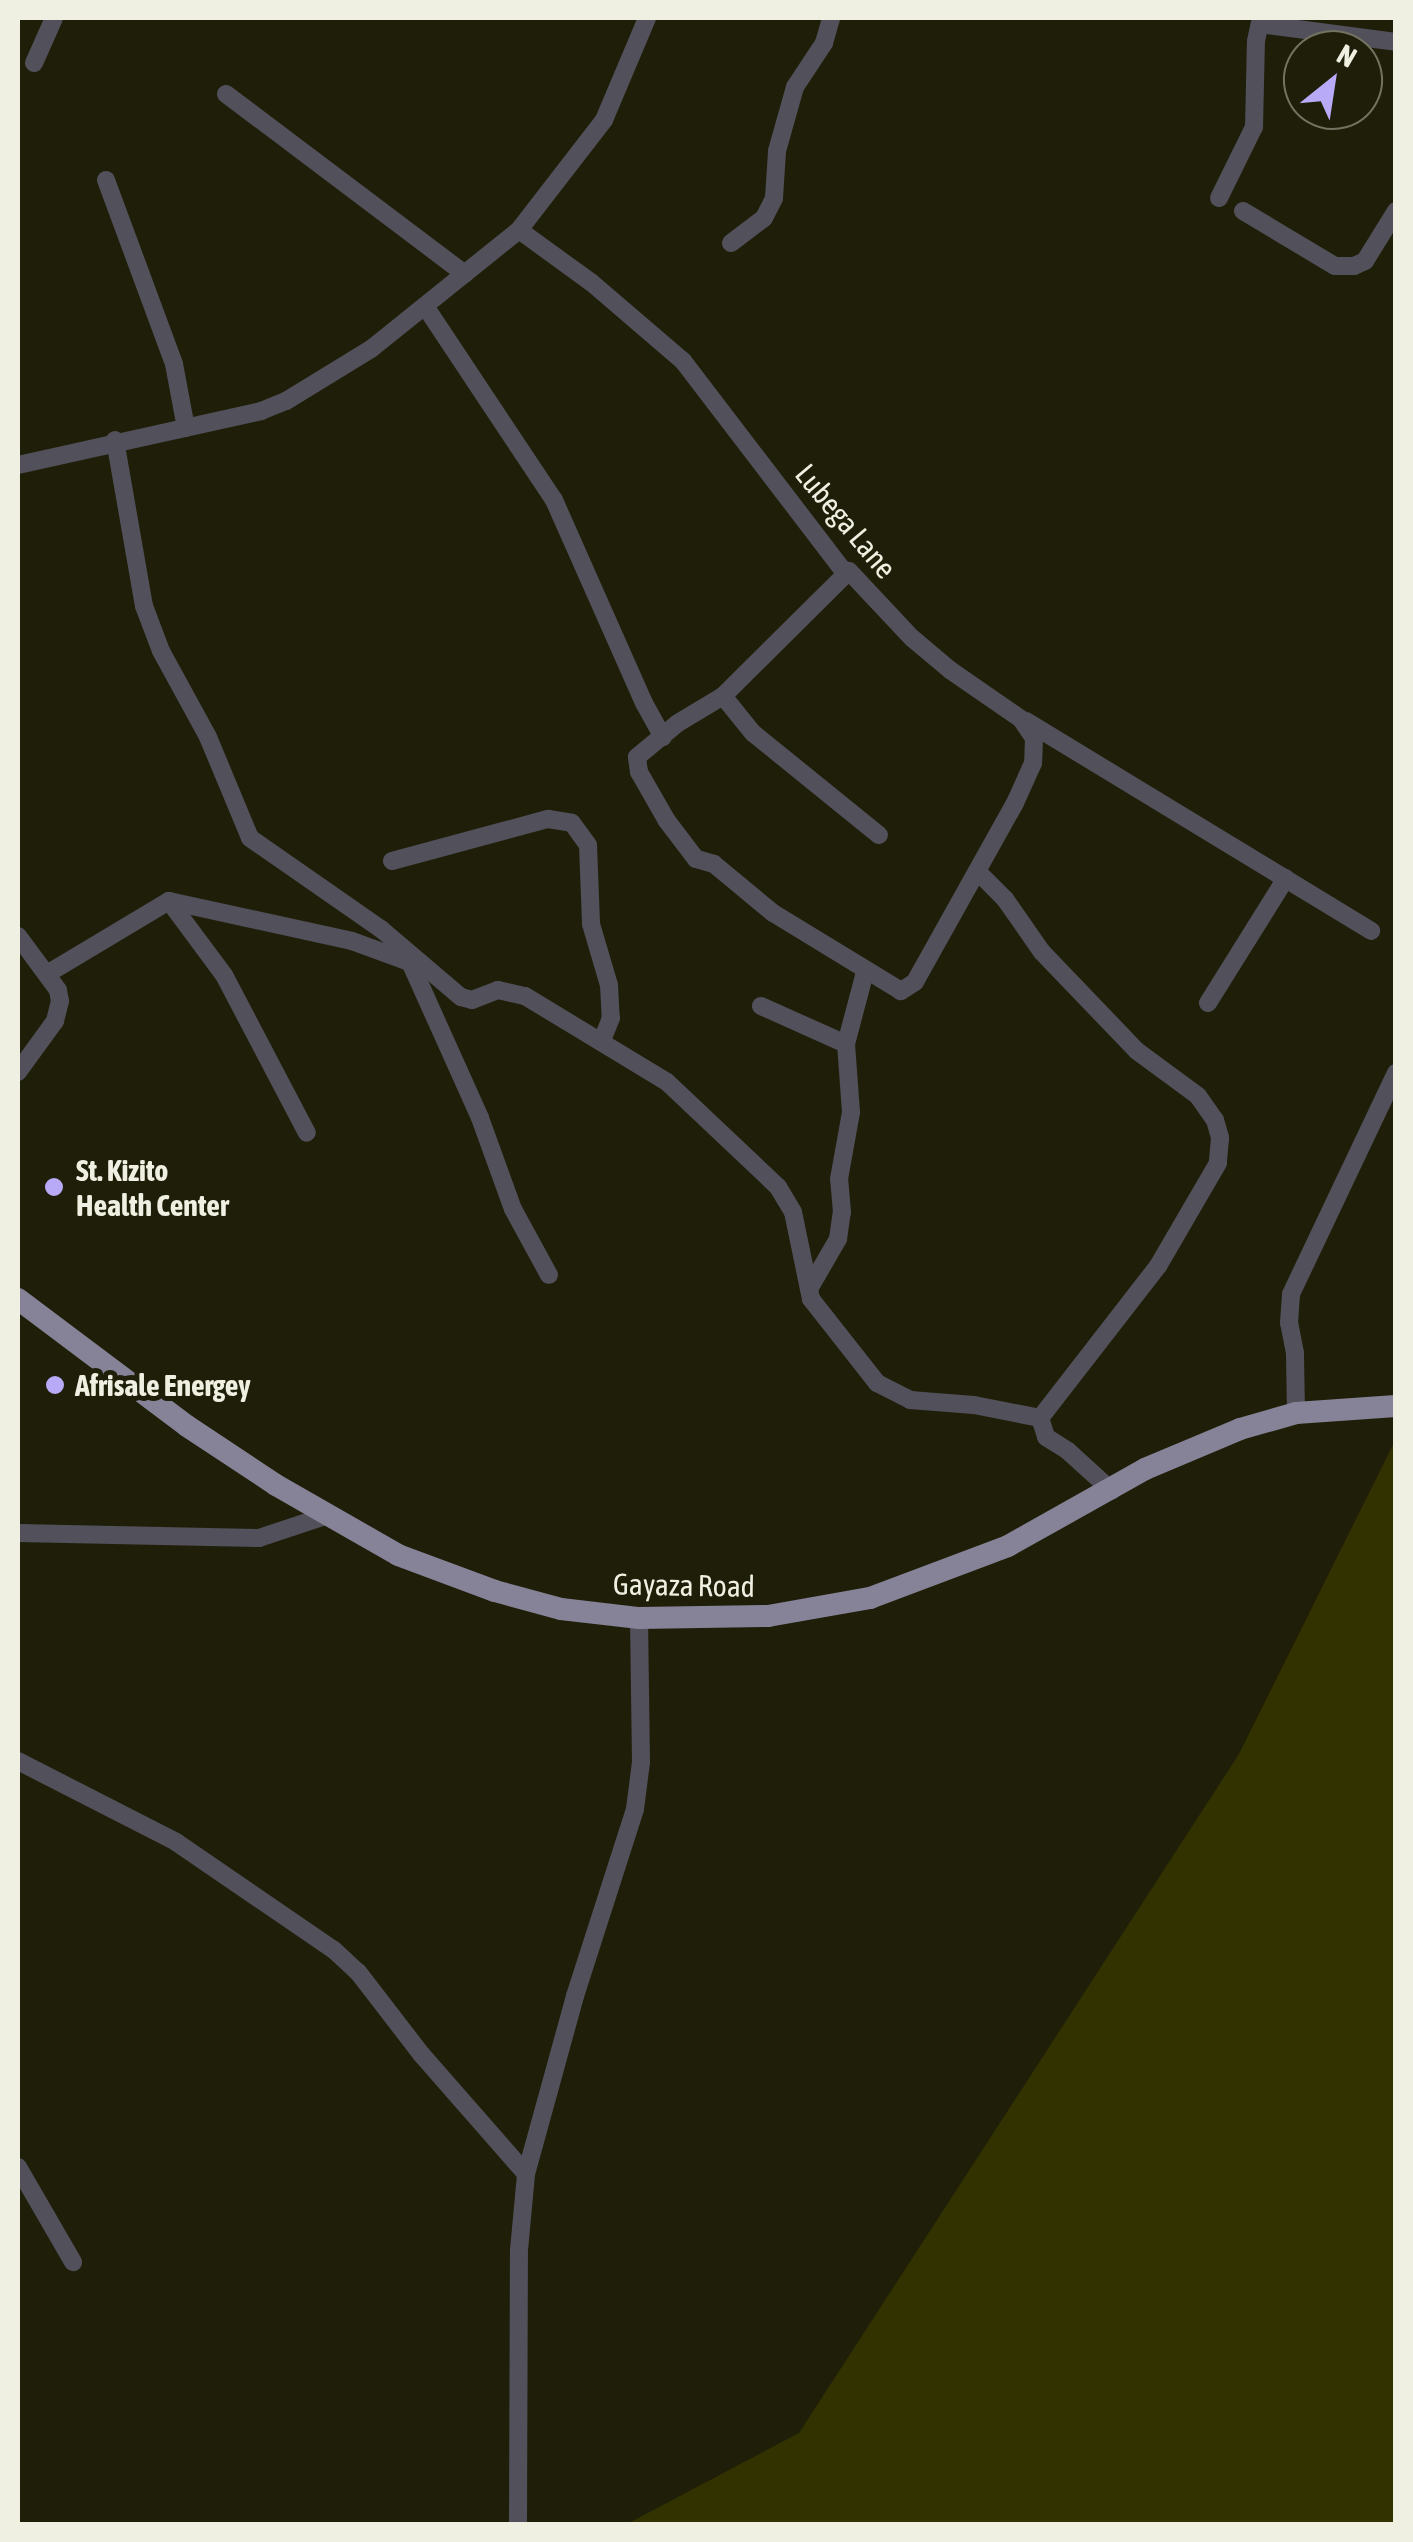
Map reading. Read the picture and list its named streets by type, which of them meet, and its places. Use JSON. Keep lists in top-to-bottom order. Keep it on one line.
{"streets":{"main road":["Gayaza Road"],"street":["Lubega Lane"]},"places":["St. Kizito Health Center","Afrisale Energey"],"north":"top right"}
